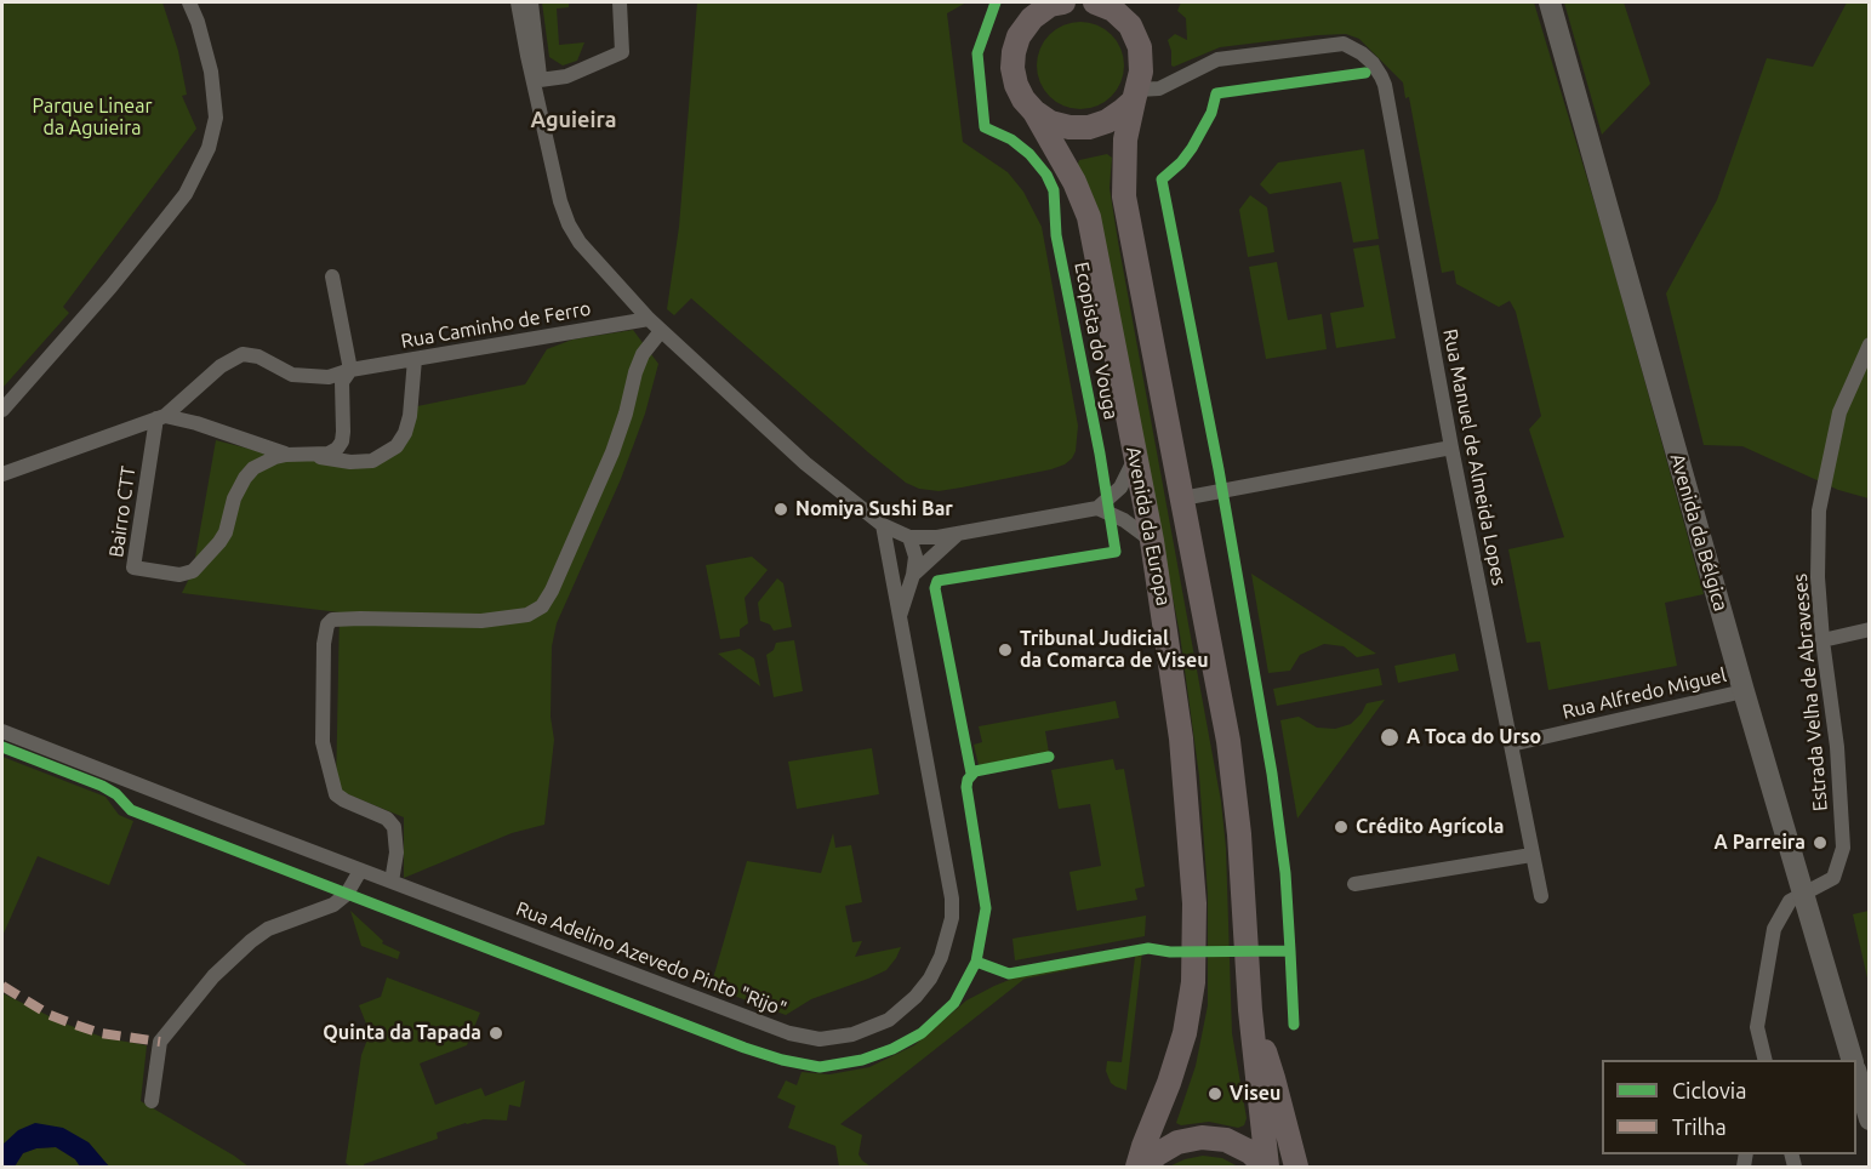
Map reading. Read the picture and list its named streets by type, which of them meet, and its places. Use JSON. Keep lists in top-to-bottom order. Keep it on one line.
{"streets":{"main road":["Avenida da Europa","Avenida da Bélgica"],"street":["Rua Caminho de Ferro","Rua Manuel de Almeida Lopes","Bairro CTT","Estrada Velha de Abraveses","Rua Alfredo Miguel","Rua Adelino Azevedo Pinto \"Rijo\""],"cycle path":["Ecopista do Vouga"]},"crossings":[["Rua Caminho de Ferro","Bairro CTT"],["Rua Manuel de Almeida Lopes","Avenida da Europa"],["Rua Manuel de Almeida Lopes","Rua Alfredo Miguel"],["Avenida da Bélgica","Estrada Velha de Abraveses"],["Avenida da Bélgica","Rua Alfredo Miguel"]],"districts":["Aguieira"],"parks":["Parque Linear da Aguieira"],"places":["Nomiya Sushi Bar","Tribunal Judicial da Comarca de Viseu","A Toca do Urso","Crédito Agrícola","A Parreira","Quinta da Tapada","Viseu"],"legend":["Ciclovia","Trilha"]}
